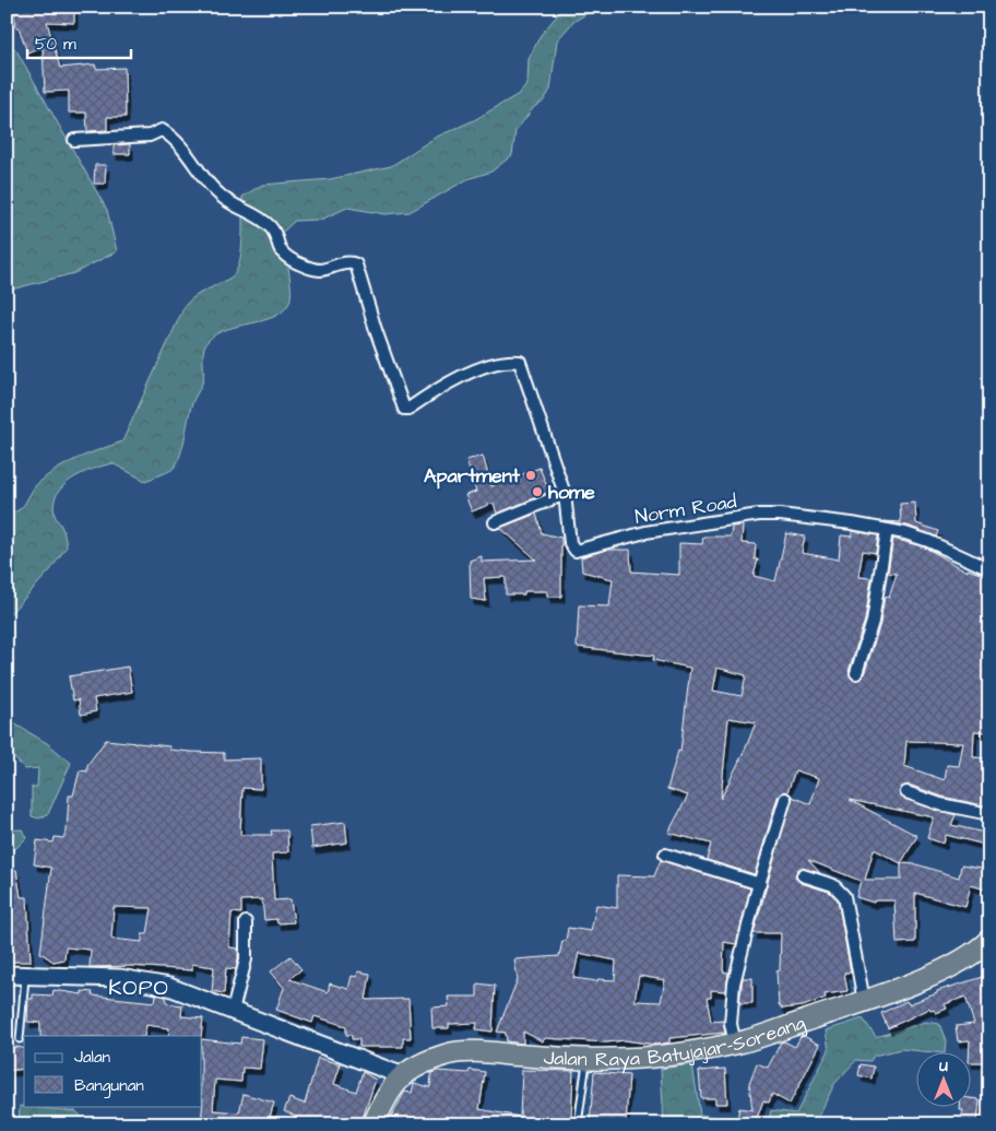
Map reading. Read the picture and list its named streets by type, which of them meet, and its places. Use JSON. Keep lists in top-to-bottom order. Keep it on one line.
{"streets":{"highway":["Jalan Raya Batujajar-Soreang"],"street":["Norm Road"]},"districts":["KOPO"],"places":["Apartment","home"],"legend":["Jalan","Bangunan"],"scale_bar":"50 m","north":"top"}
